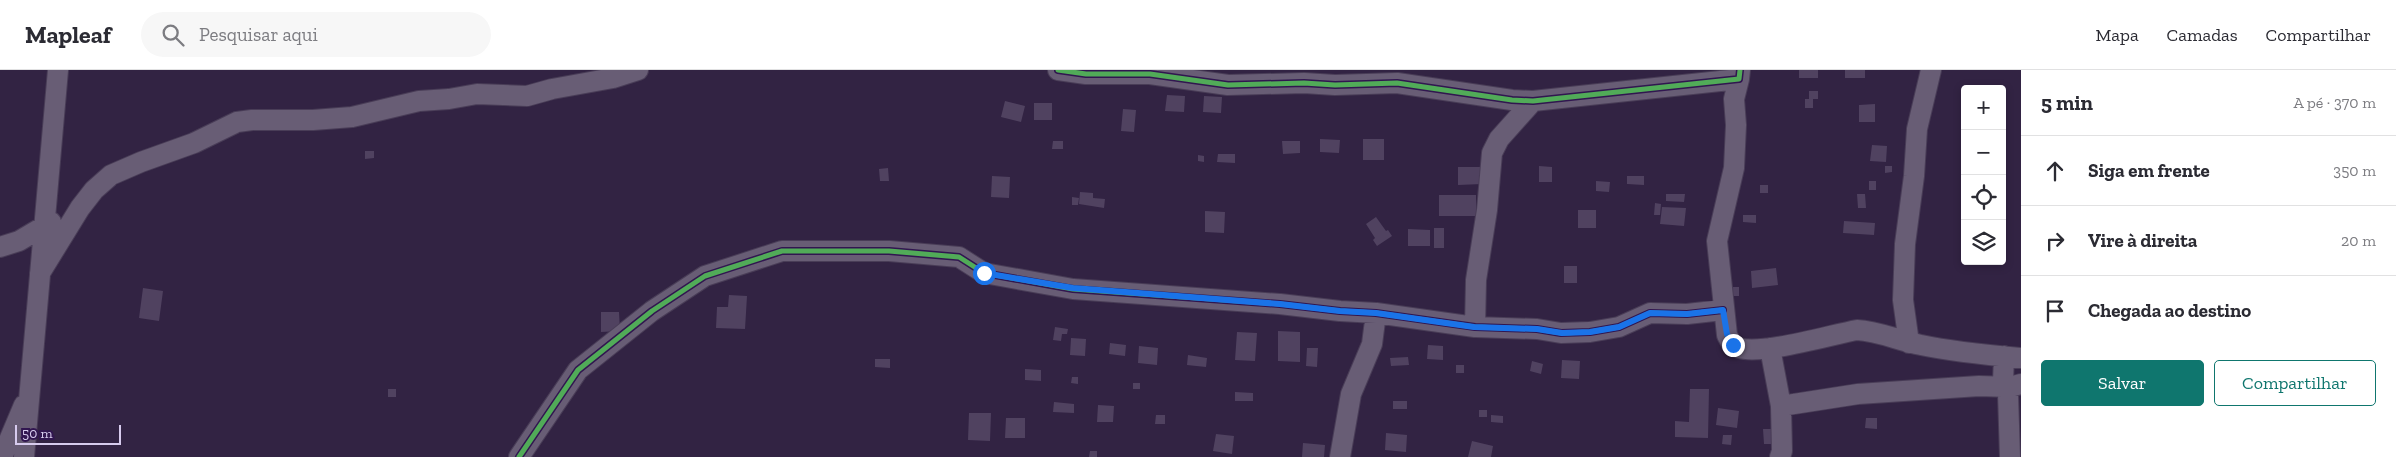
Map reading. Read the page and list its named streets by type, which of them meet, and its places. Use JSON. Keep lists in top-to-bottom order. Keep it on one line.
{"scale_bar":"50 m","page":{"header":"Mapleaf","search":"Pesquisar aqui","nav":["Mapa","Camadas","Compartilhar"],"heading":["5 min","A pé · 370 m"],"map_buttons":["+","−"],"list":[["Siga em frente","350 m"],["Vire à direita","20 m"],"Chegada ao destino"],"buttons":["Salvar","Compartilhar"],"scale":"50 m"}}
